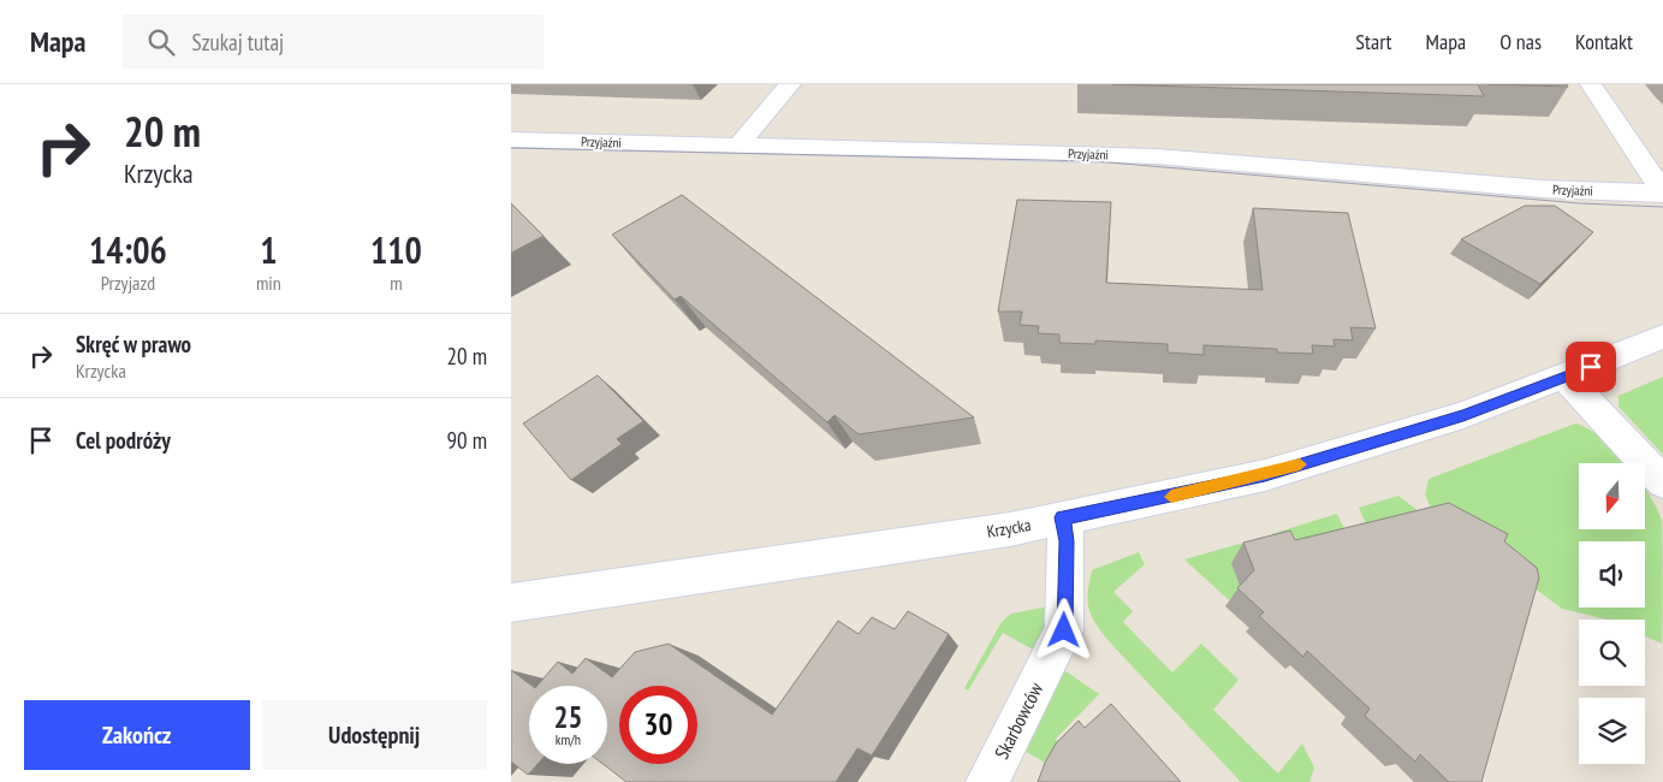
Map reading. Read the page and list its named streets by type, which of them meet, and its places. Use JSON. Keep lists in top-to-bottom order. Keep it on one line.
{"streets":{"street":["Przyjaźni","Krzycka","Skarbowców"]},"crossings":[["Krzycka","Skarbowców"]],"north":"bottom","page":{"header":"Mapa","search":"Szukaj tutaj","nav":["Start","Mapa","O nas","Kontakt"],"turn":["20 m","Krzycka"],"eta":["14:06","Przyjazd","1","min","110","m"],"list":[{"name":"Skręć w prawo","note":"Krzycka","value":"20 m"},{"name":"Cel podróży","value":"90 m"}],"speed":"25 km/h","limit":"30","buttons":["Zakończ","Udostępnij"]}}
